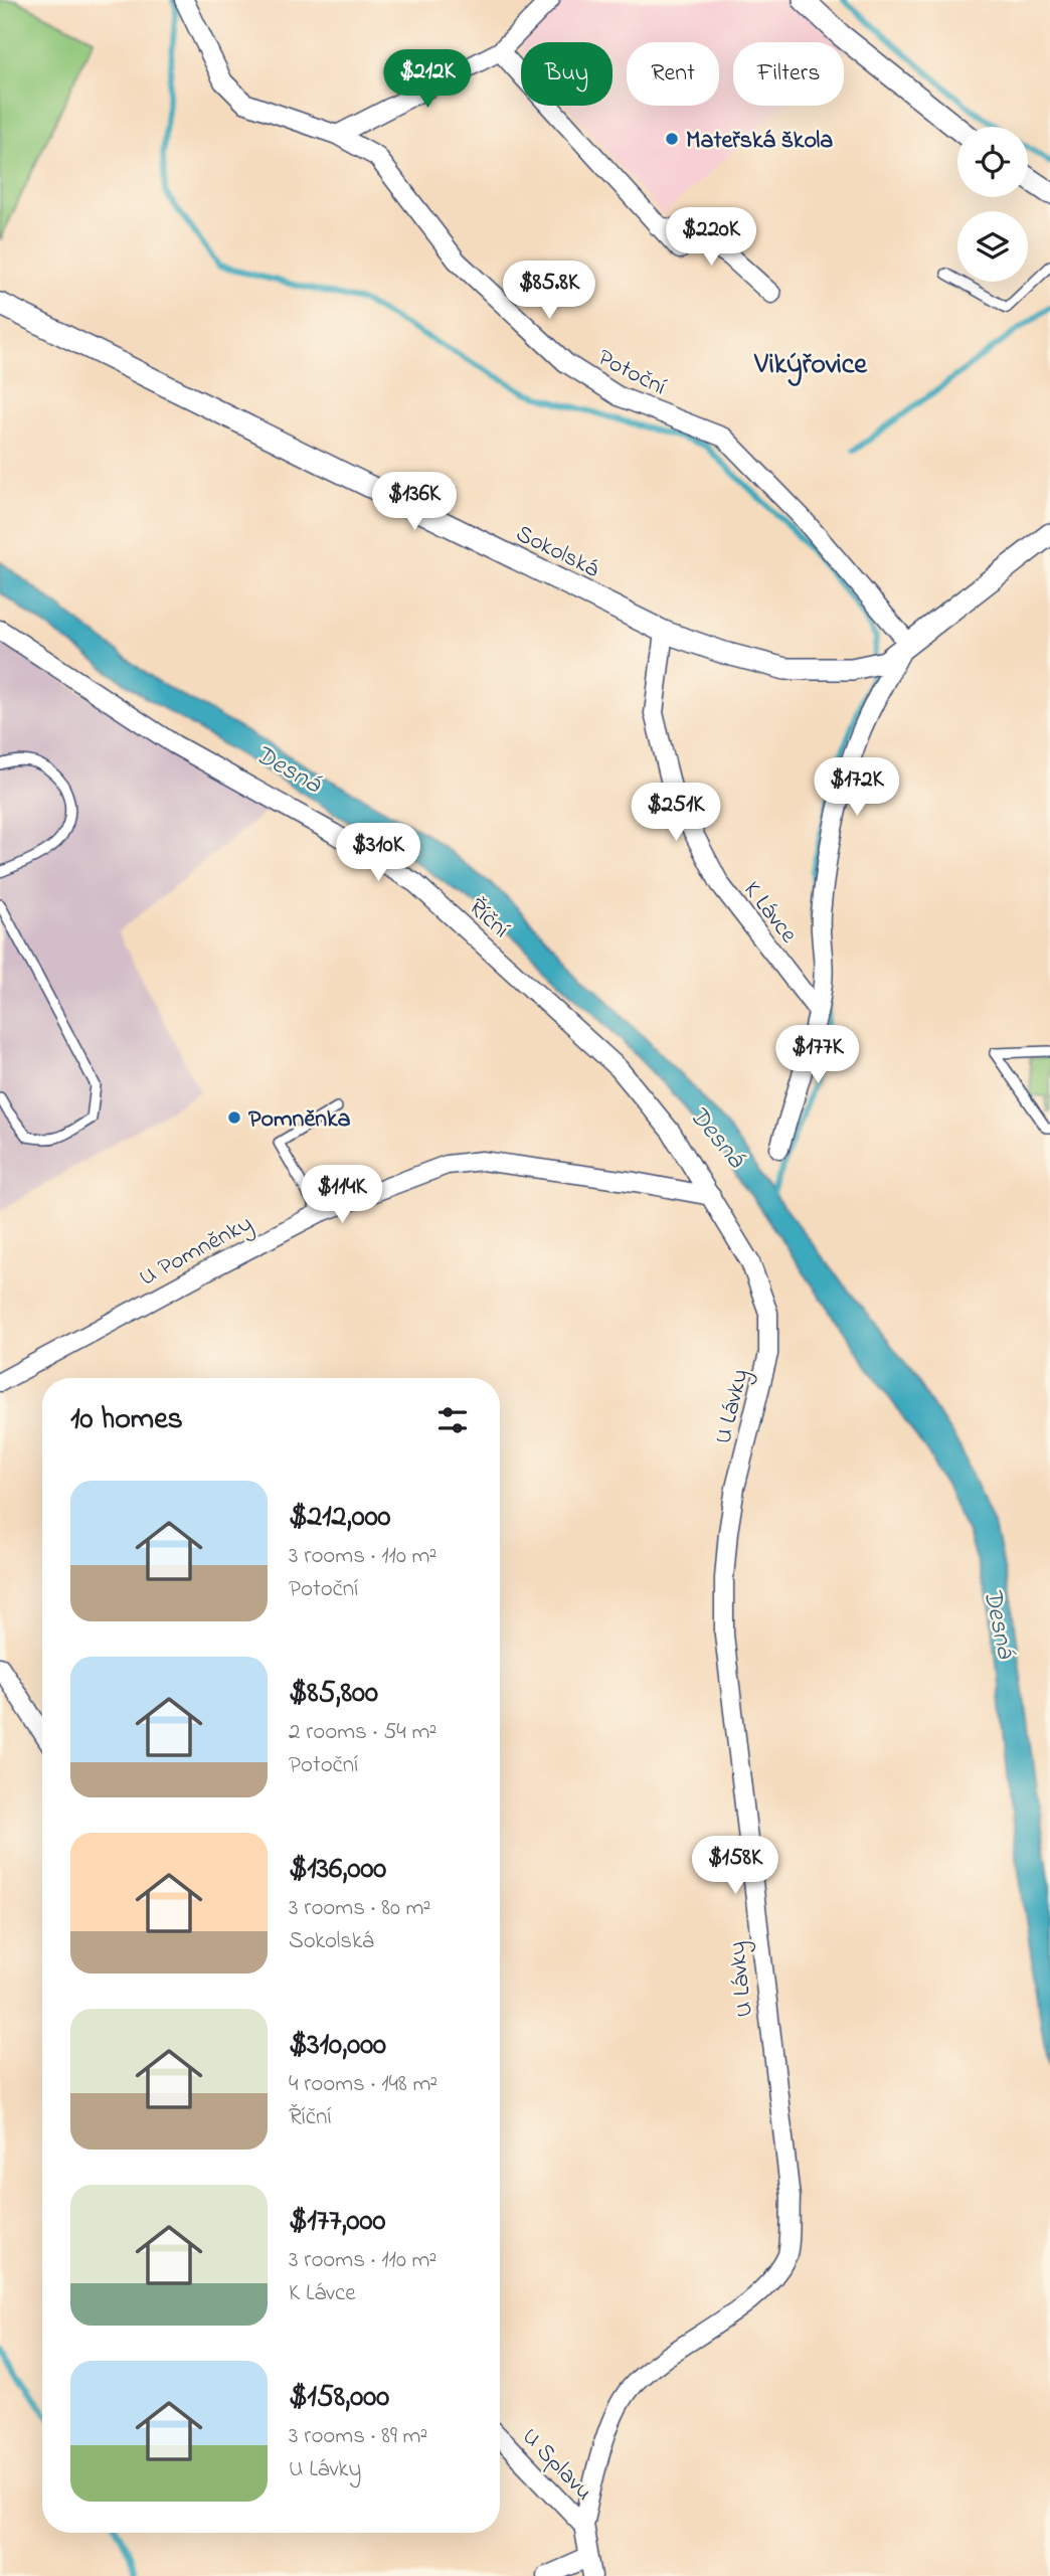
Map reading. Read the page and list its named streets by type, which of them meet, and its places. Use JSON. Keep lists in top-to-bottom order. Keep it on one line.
{"streets":{"street":["Potoční","Sokolská","K Lávce","Říční","U Pomněnky","U Lávky","U Splavu"]},"crossings":[["Potoční","Sokolská"],["Potoční","K Lávce"],["Sokolská","K Lávce"],["Říční","U Pomněnky"],["Říční","U Lávky"],["U Pomněnky","U Lávky"],["U Lávky","U Splavu"]],"districts":["Vikýřovice"],"water":["Desná"],"places":["Mateřská škola","Pomněnka"],"page":{"chip":["Buy","Rent","Filters"],"price":["$212K","$220K","$85.8K","$136K","$172K","$251K","$310K","$177K","$114K","$158K"],"heading":"10 homes","list":[{"name":"$212,000","note":"3 rooms · 110 m² · Potoční"},{"name":"$85,800","note":"2 rooms · 54 m² · Potoční"},{"name":"$136,000","note":"3 rooms · 80 m² · Sokolská"},{"name":"$310,000","note":"4 rooms · 148 m² · Říční"},{"name":"$177,000","note":"3 rooms · 110 m² · K Lávce"},{"name":"$158,000","note":"3 rooms · 89 m² · U Lávky"}]}}
